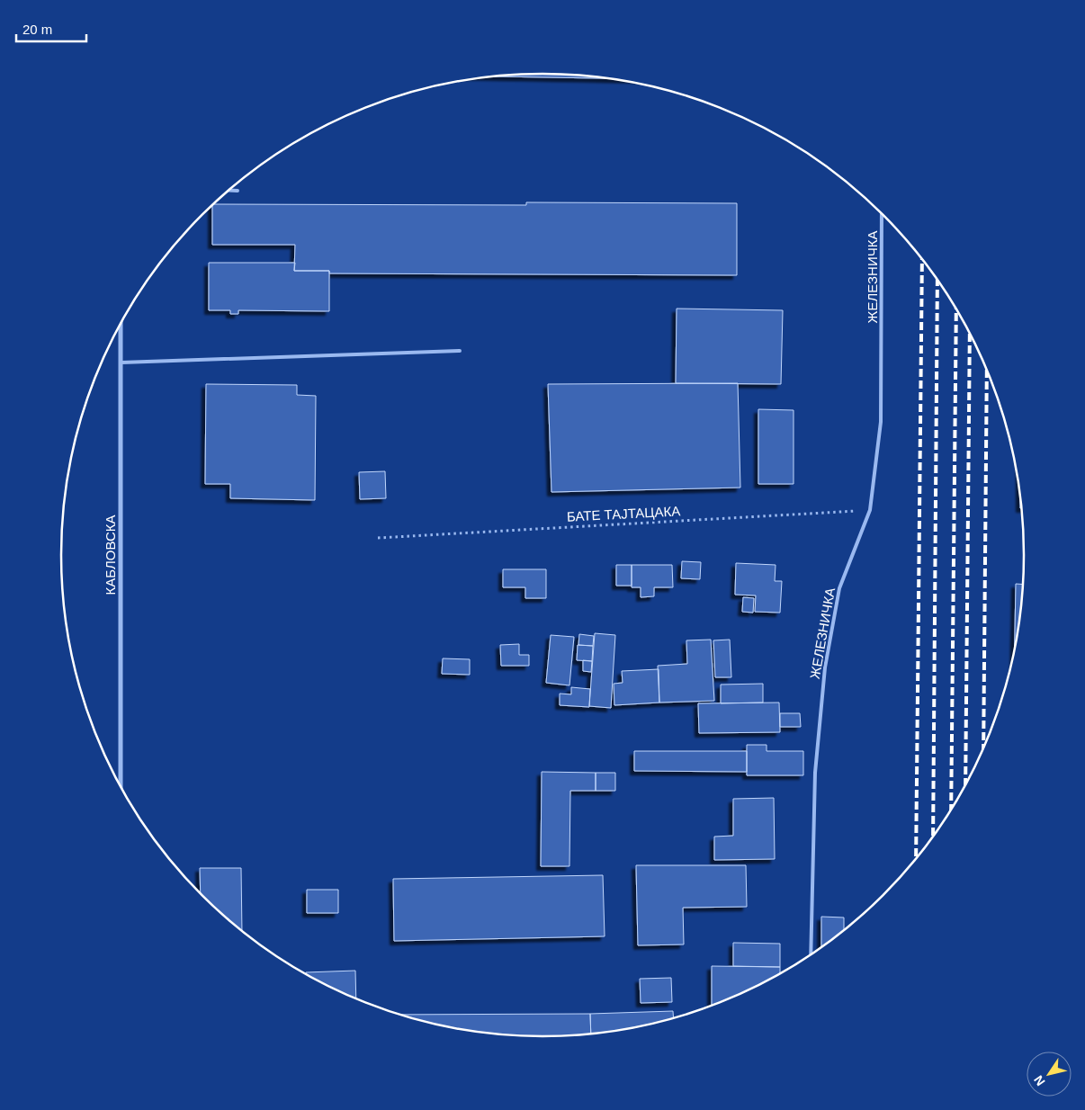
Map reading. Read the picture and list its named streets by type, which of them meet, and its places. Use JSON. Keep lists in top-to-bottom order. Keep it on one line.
{"streets":{"street":["КАБЛОВСКА"],"lane":["ЖЕЛЕЗНИЧКА"],"path":["БАТЕ ТАЈТАЦАКА"]},"crossings":[["ЖЕЛЕЗНИЧКА","БАТЕ ТАЈТАЦАКА"]],"scale_bar":"20 m","north":"bottom left"}
